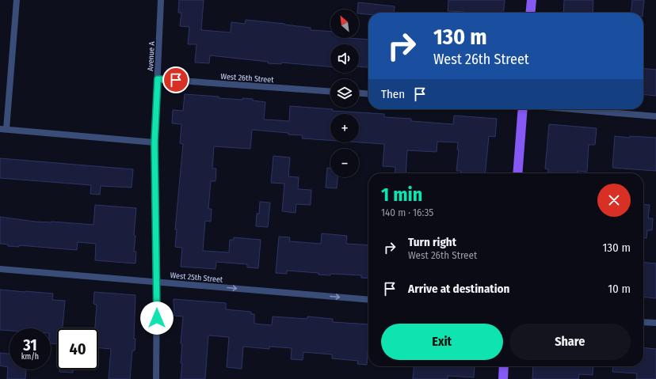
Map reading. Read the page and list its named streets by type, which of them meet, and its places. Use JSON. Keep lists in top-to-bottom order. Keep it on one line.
{"streets":{"street":["Avenue A","West 26th Street","West 25th Street"]},"crossings":[["Avenue A","West 26th Street"],["Avenue A","West 25th Street"]],"one_way":["West 25th Street"],"north":"top left","page":{"map_buttons":["+","−"],"turn":["130 m","West 26th Street"],"then":"Then","heading":["1 min","140 m · 16:35"],"list":[{"name":"Turn right","note":"West 26th Street","value":"130 m"},{"name":"Arrive at destination","value":"10 m"}],"buttons":["Exit","Share"],"speed":"31 km/h","limit":"40"}}
